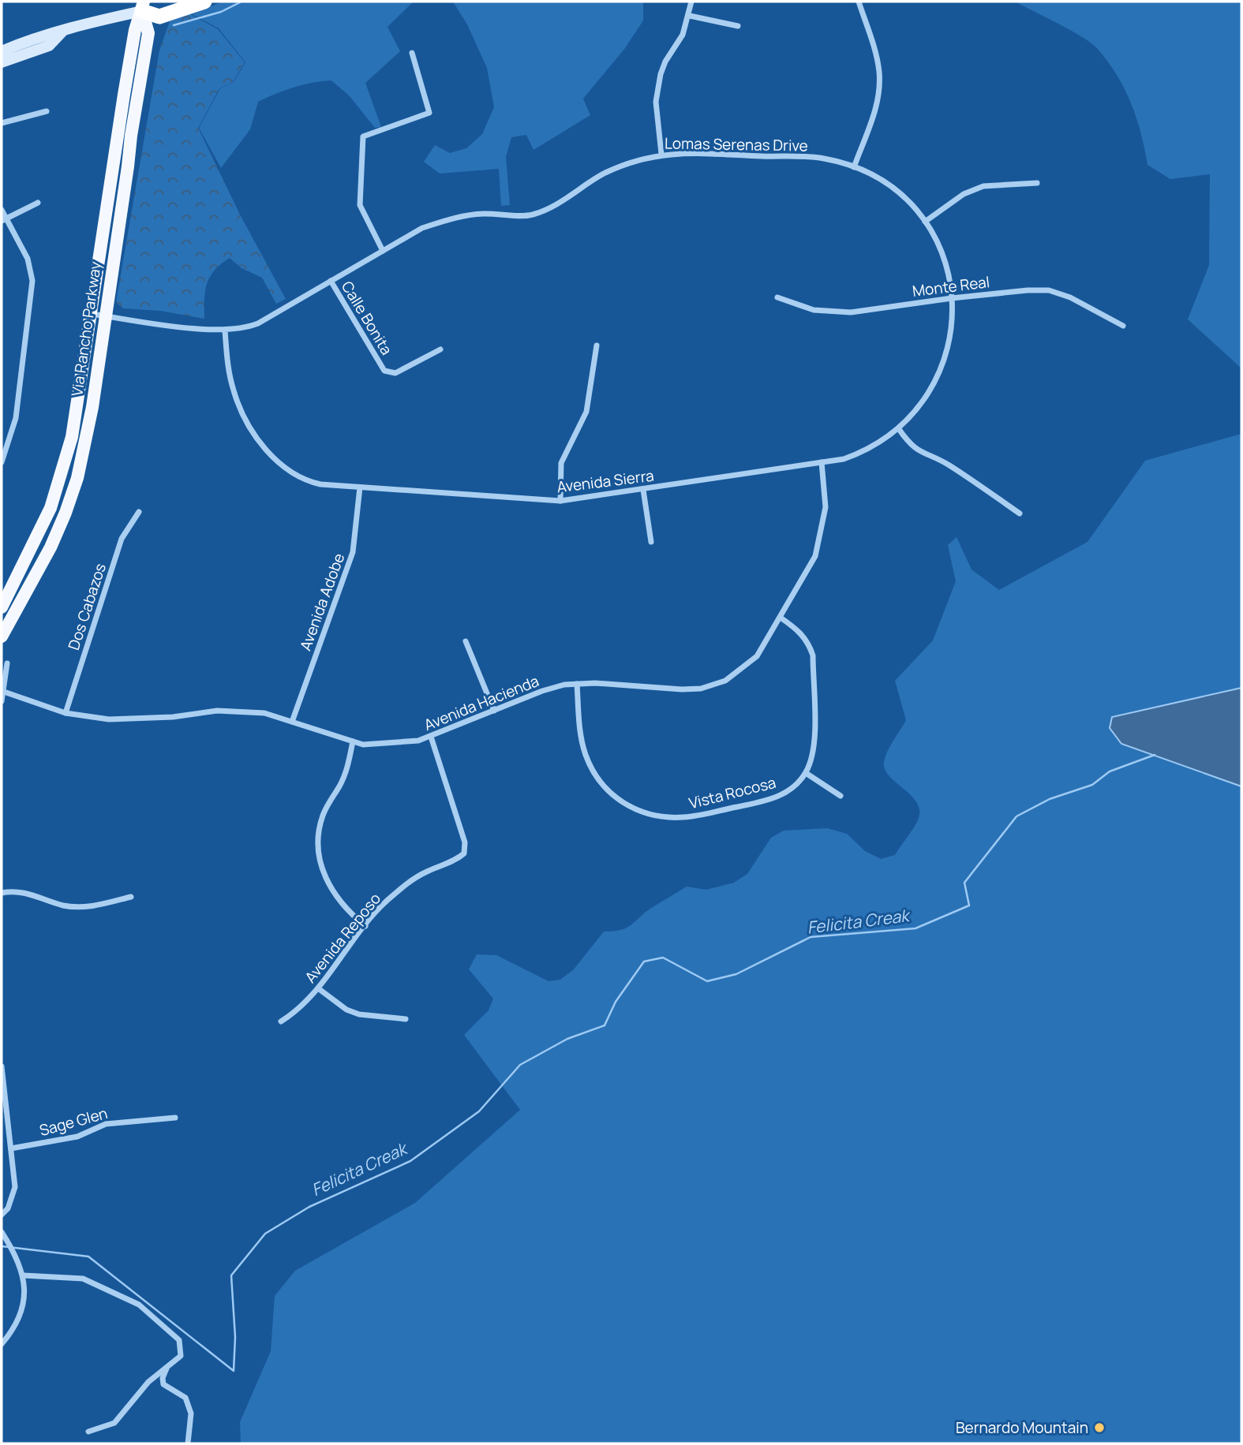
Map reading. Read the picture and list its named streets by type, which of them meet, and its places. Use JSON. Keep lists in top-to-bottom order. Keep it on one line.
{"streets":{"main road":["Via Rancho Parkway"],"street":["Lomas Serenas Drive","Monte Real","Calle Bonita","Avenida Sierra","Avenida Adobe","Dos Cabazos","Avenida Hacienda","Vista Rocosa","Avenida Reposo","Sage Glen"]},"crossings":[["Lomas Serenas Drive","Monte Real"],["Lomas Serenas Drive","Calle Bonita"],["Lomas Serenas Drive","Via Rancho Parkway"],["Lomas Serenas Drive","Avenida Sierra"],["Monte Real","Avenida Sierra"],["Avenida Sierra","Avenida Adobe"],["Avenida Sierra","Avenida Hacienda"],["Avenida Adobe","Avenida Hacienda"],["Dos Cabazos","Avenida Hacienda"],["Avenida Hacienda","Vista Rocosa"],["Avenida Hacienda","Avenida Reposo"]],"water":["Felicita Creak"],"places":["Bernardo Mountain"]}
